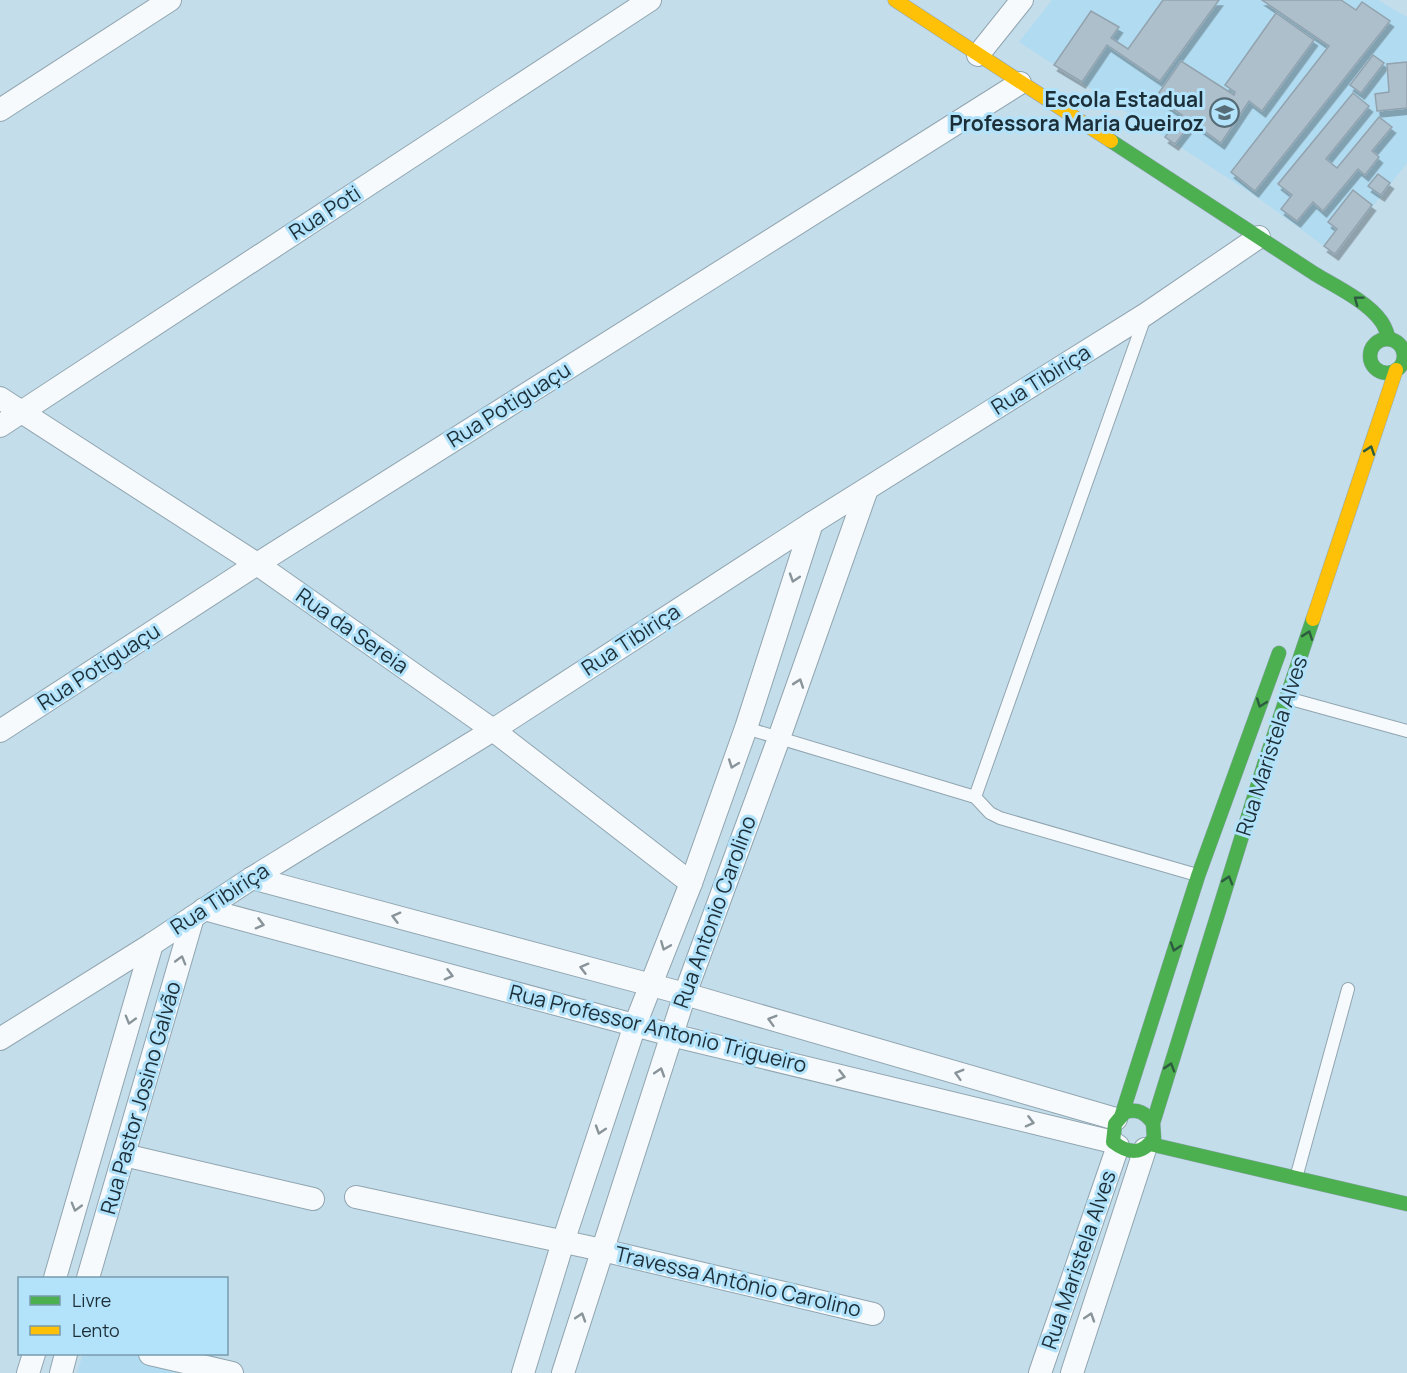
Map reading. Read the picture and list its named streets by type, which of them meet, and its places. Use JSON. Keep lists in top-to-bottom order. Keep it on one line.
{"streets":{"street":["Rua Poti","Rua Tibiriça","Rua Potiguaçu","Rua da Sereia","Rua Maristela Alves","Rua Antonio Carolino","Rua Professor Antonio Trigueiro","Rua Pastor Josino Galvão","Travessa Antônio Carolino"]},"crossings":[["Rua Poti","Rua da Sereia"],["Rua Tibiriça","Rua da Sereia"],["Rua Tibiriça","Rua Antonio Carolino"],["Rua Tibiriça","Rua Professor Antonio Trigueiro"],["Rua Tibiriça","Rua Pastor Josino Galvão"],["Rua Potiguaçu","Rua da Sereia"],["Rua da Sereia","Rua Antonio Carolino"],["Rua Maristela Alves","Rua Professor Antonio Trigueiro"],["Rua Antonio Carolino","Rua Professor Antonio Trigueiro"],["Rua Antonio Carolino","Travessa Antônio Carolino"],["Rua Professor Antonio Trigueiro","Rua Pastor Josino Galvão"]],"places":{"school or university":["Escola Estadual Professora Maria Queiroz"]},"legend":["Livre","Lento"]}
